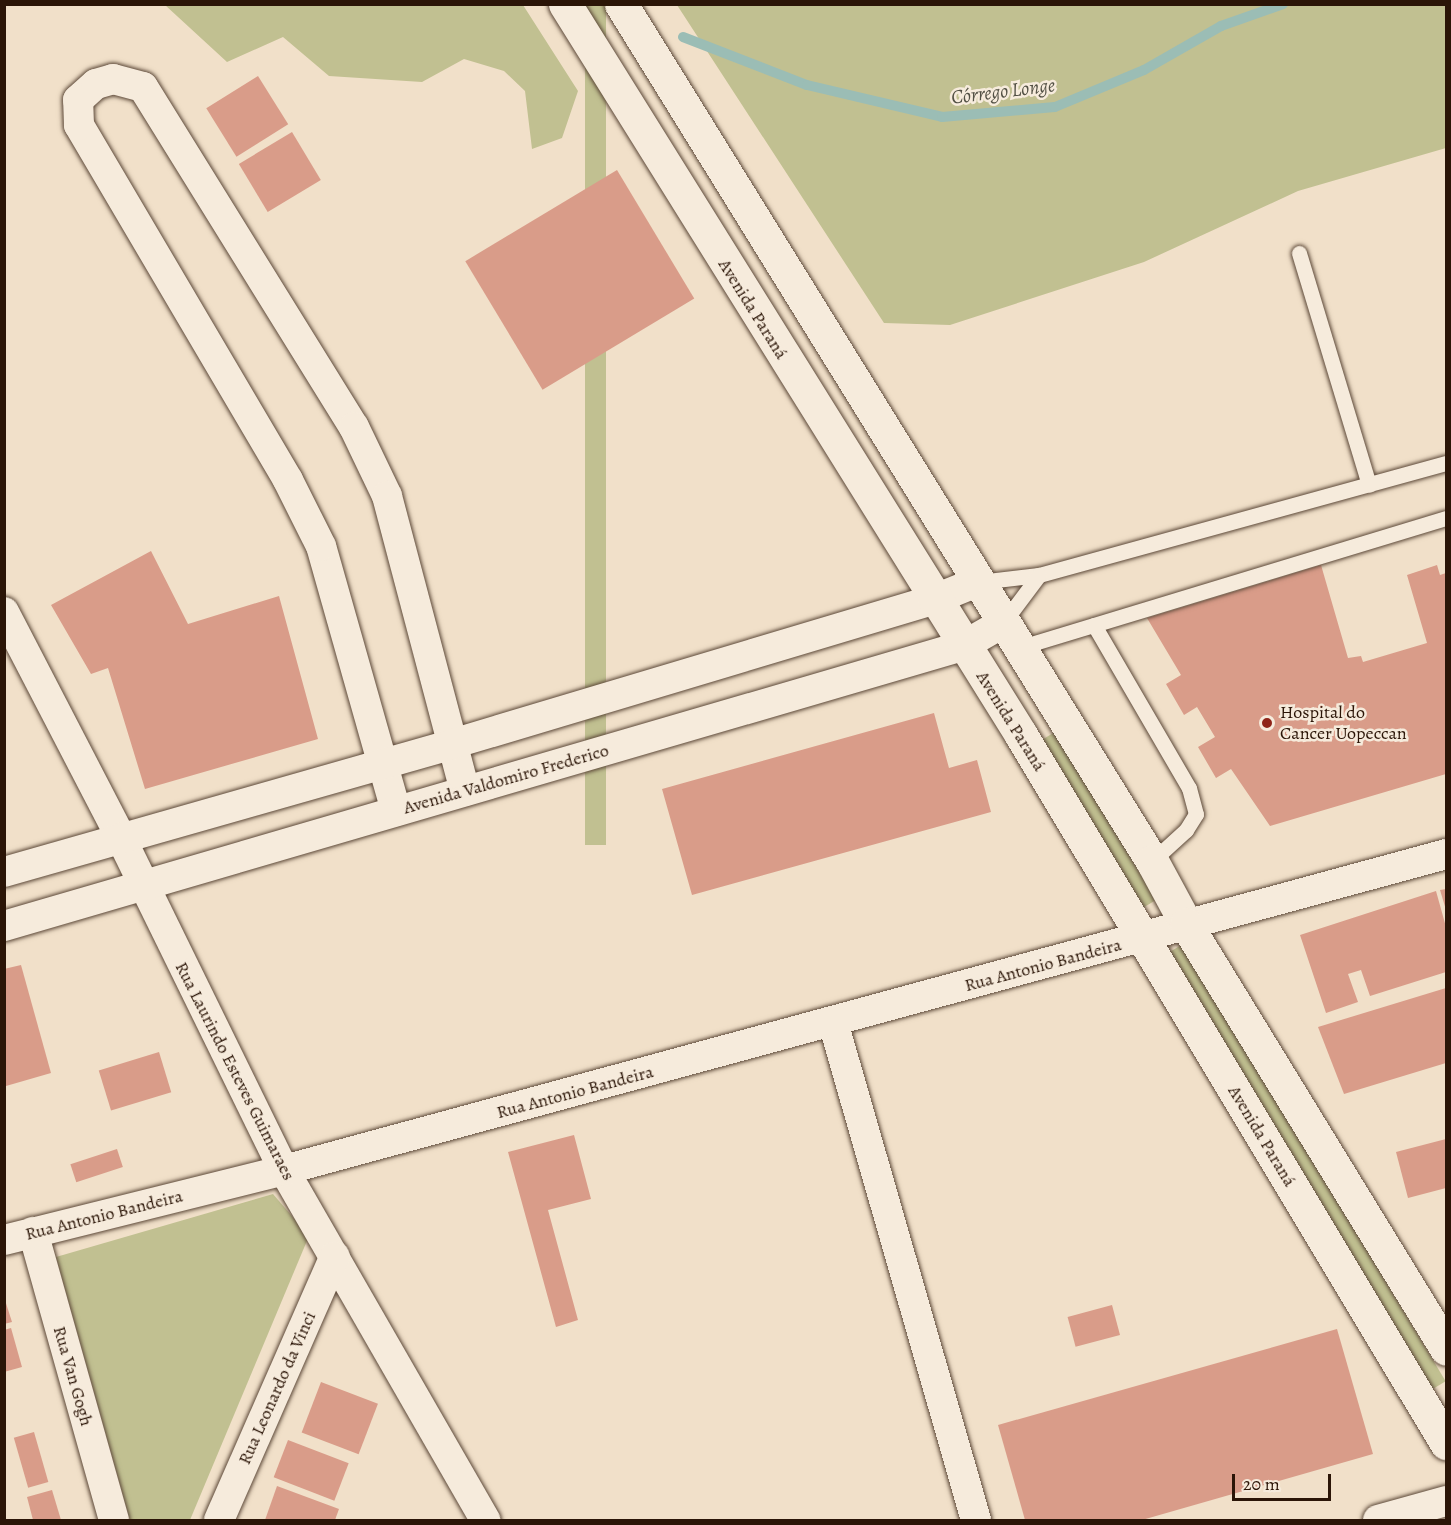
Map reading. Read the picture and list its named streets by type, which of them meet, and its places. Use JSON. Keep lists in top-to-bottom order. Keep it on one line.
{"streets":{"main road":["Avenida Paraná"],"street":["Avenida Valdomiro Frederico","Rua Antonio Bandeira","Rua Laurindo Esteves Guimaraes","Rua Van Gogh","Rua Leonardo da Vinci"]},"crossings":[["Avenida Paraná","Avenida Valdomiro Frederico"],["Avenida Paraná","Rua Antonio Bandeira"],["Avenida Valdomiro Frederico","Rua Laurindo Esteves Guimaraes"],["Rua Antonio Bandeira","Rua Laurindo Esteves Guimaraes"],["Rua Antonio Bandeira","Rua Van Gogh"],["Rua Laurindo Esteves Guimaraes","Rua Leonardo da Vinci"]],"water":["Córrego Longe"],"places":["Hospital do Cancer Uopeccan"],"scale_bar":"20 m"}
